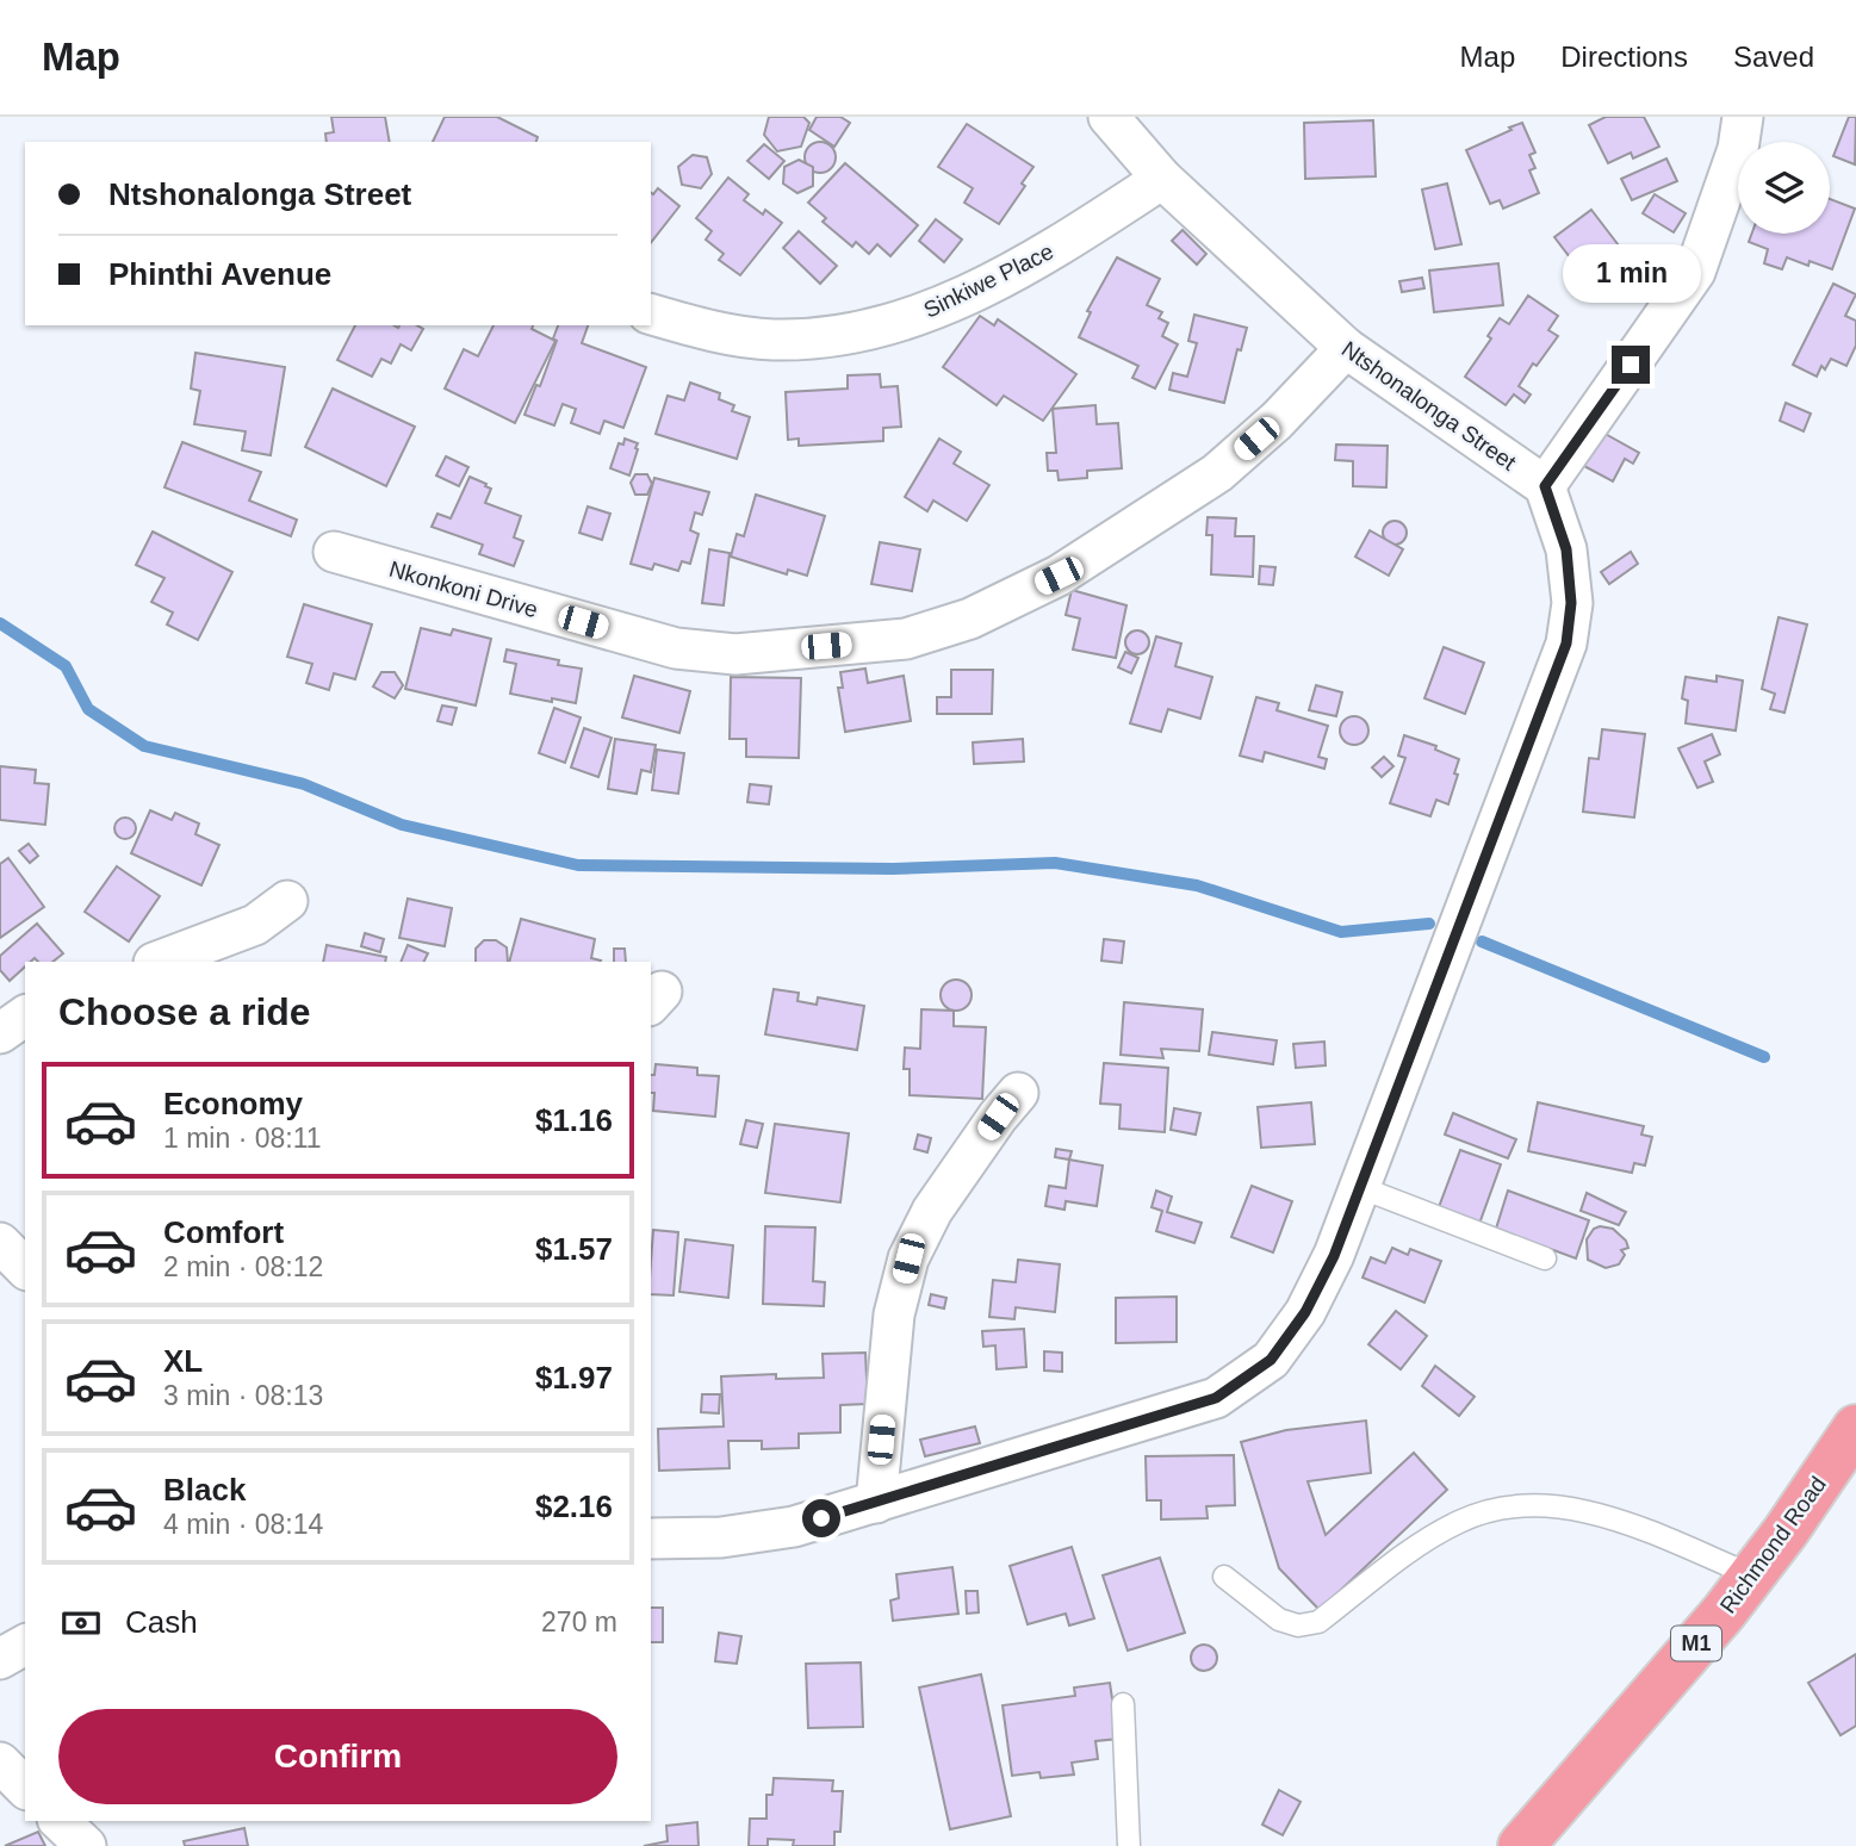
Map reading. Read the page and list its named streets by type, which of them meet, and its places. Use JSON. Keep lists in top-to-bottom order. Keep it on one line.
{"streets":{"highway":["Richmond Road","M1"],"street":["Sinkiwe Place","Ntshonalonga Street","Nkonkoni Drive"]},"crossings":[["Sinkiwe Place","Ntshonalonga Street"],["Ntshonalonga Street","Nkonkoni Drive"]],"page":{"header":"Map","nav":["Map","Directions","Saved"],"banner":["Ntshonalonga Street","Phinthi Avenue"],"bubble":"1 min","heading":"Choose a ride","list":[{"name":"Economy","note":"1 min · 08:11","value":"$1.16"},{"name":"Comfort","note":"2 min · 08:12","value":"$1.57"},{"name":"XL","note":"3 min · 08:13","value":"$1.97"},{"name":"Black","note":"4 min · 08:14","value":"$2.16"}],"pay":["Cash","270 m"],"buttons":"Confirm"}}
